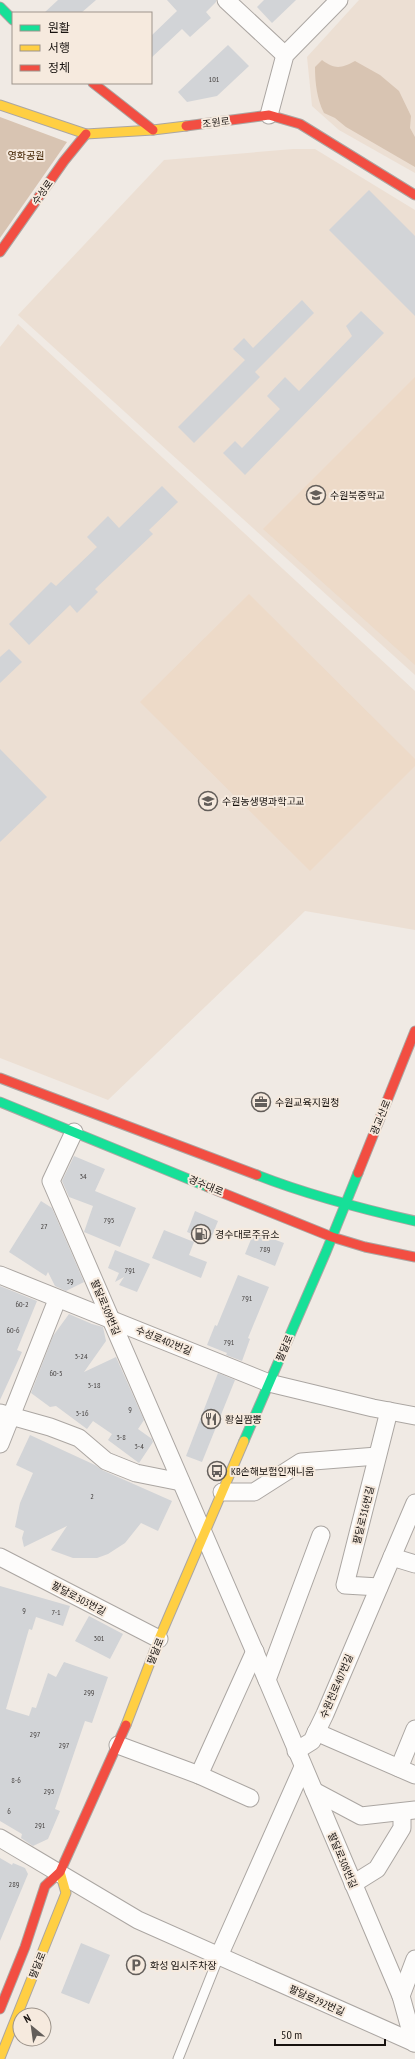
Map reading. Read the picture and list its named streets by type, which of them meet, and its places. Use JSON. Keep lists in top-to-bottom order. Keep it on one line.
{"streets":{"main road":["조원로","수성로","광교산로","경수대로","팔달로"],"street":["팔달로309번길","수성로402번길","팔달로316번길","팔달로303번길","수원천로407번길","팔달로308번길","팔달로292번길"]},"crossings":[["조원로","수성로"],["광교산로","팔달로"],["경수대로","팔달로309번길"],["경수대로","팔달로"],["팔달로309번길","수성로402번길"],["팔달로309번길","팔달로"],["팔달로309번길","팔달로308번길"],["수성로402번길","팔달로"],["팔달로","팔달로303번길"],["팔달로","팔달로308번길"],["팔달로","팔달로292번길"],["팔달로316번길","수원천로407번길"],["수원천로407번길","팔달로308번길"],["팔달로308번길","팔달로292번길"]],"parks":["영화공원"],"places":{"school or university":["수원북중학교","수원농생명과학고교"],"office":["수원교육지원청"],"fuel station":["경수대로주유소"],"restaurant":["황실짬뽕"],"bus stop":["KB손해보험인재니움"],"parking":["화성 임시주차장"]},"house_numbers":["101","34","795","27","789","791","59","791","60-2","60-6","791","3-24","60-5","3-18","9","3-16","3-8","3-4","2","9","7-1","301","299","297","297","8-6","293","6","291","289"],"legend":["원활","서행","정체"],"scale_bar":"50 m","north":"top left"}
